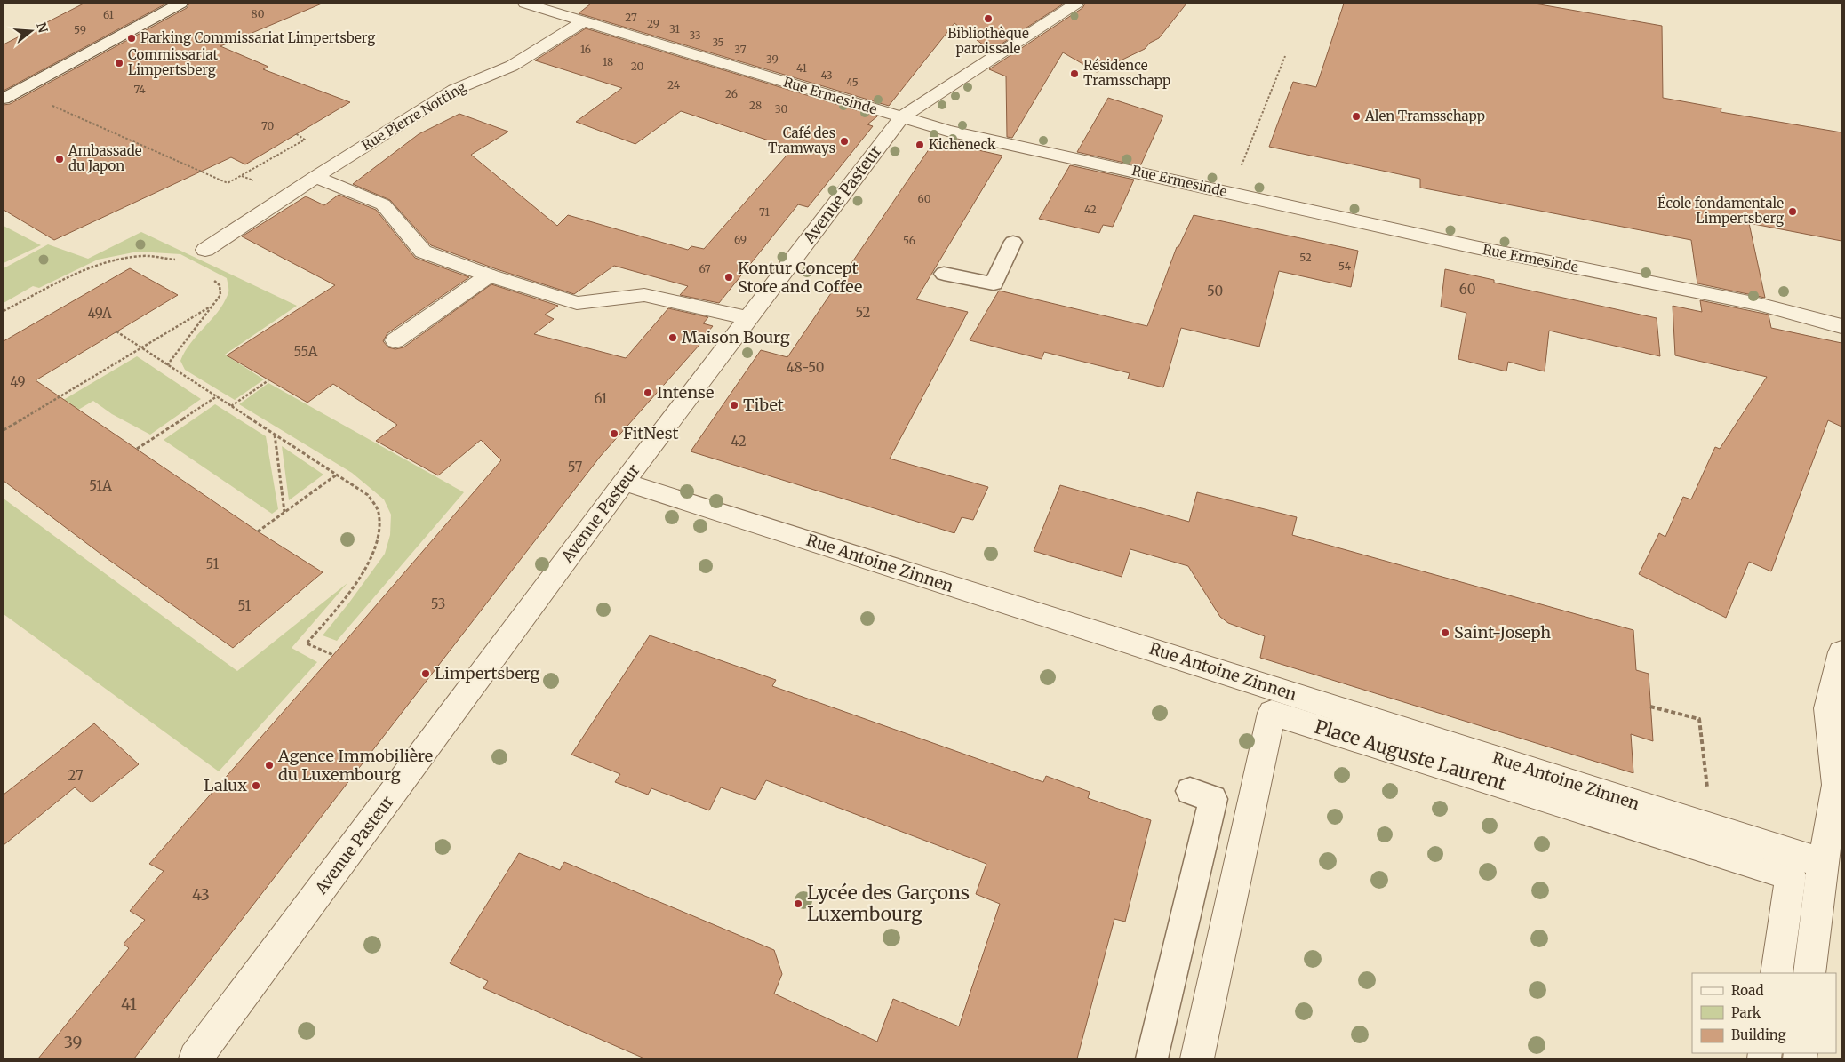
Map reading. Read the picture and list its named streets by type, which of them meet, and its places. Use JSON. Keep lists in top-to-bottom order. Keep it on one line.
{"streets":{"street":["Rue Ermesinde","Rue Pierre Notting","Avenue Pasteur","Rue Antoine Zinnen","Place Auguste Laurent"]},"crossings":[["Rue Ermesinde","Rue Pierre Notting"],["Rue Ermesinde","Avenue Pasteur"],["Avenue Pasteur","Rue Antoine Zinnen"]],"places":["Bibliothèque paroissale","Parking Commissariat Limpertsberg","Commissariat Limpertsberg","Résidence Tramsschapp","Alen Tramsschapp","Café des Tramways","Kicheneck","Ambassade du Japon","École fondamentale Limpertsberg","Kontur Concept Store and Coffee","Maison Bourg","Intense","Tibet","FitNest","Saint-Joseph","Limpertsberg","Agence Immobilière du Luxembourg","Lalux","Lycée des Garçons Luxembourg"],"house_numbers":["80","61","27","29","31","59","33","35","16","37","39","18","20","41","43","45","24","74","26","28","30","70","60","42","71","69","56","52","54","67","60","50","52","49A","55A","48-50","49","61","42","57","51A","51","53","51","27","43","41","39"],"legend":["Road","Park","Building"],"north":"right"}
